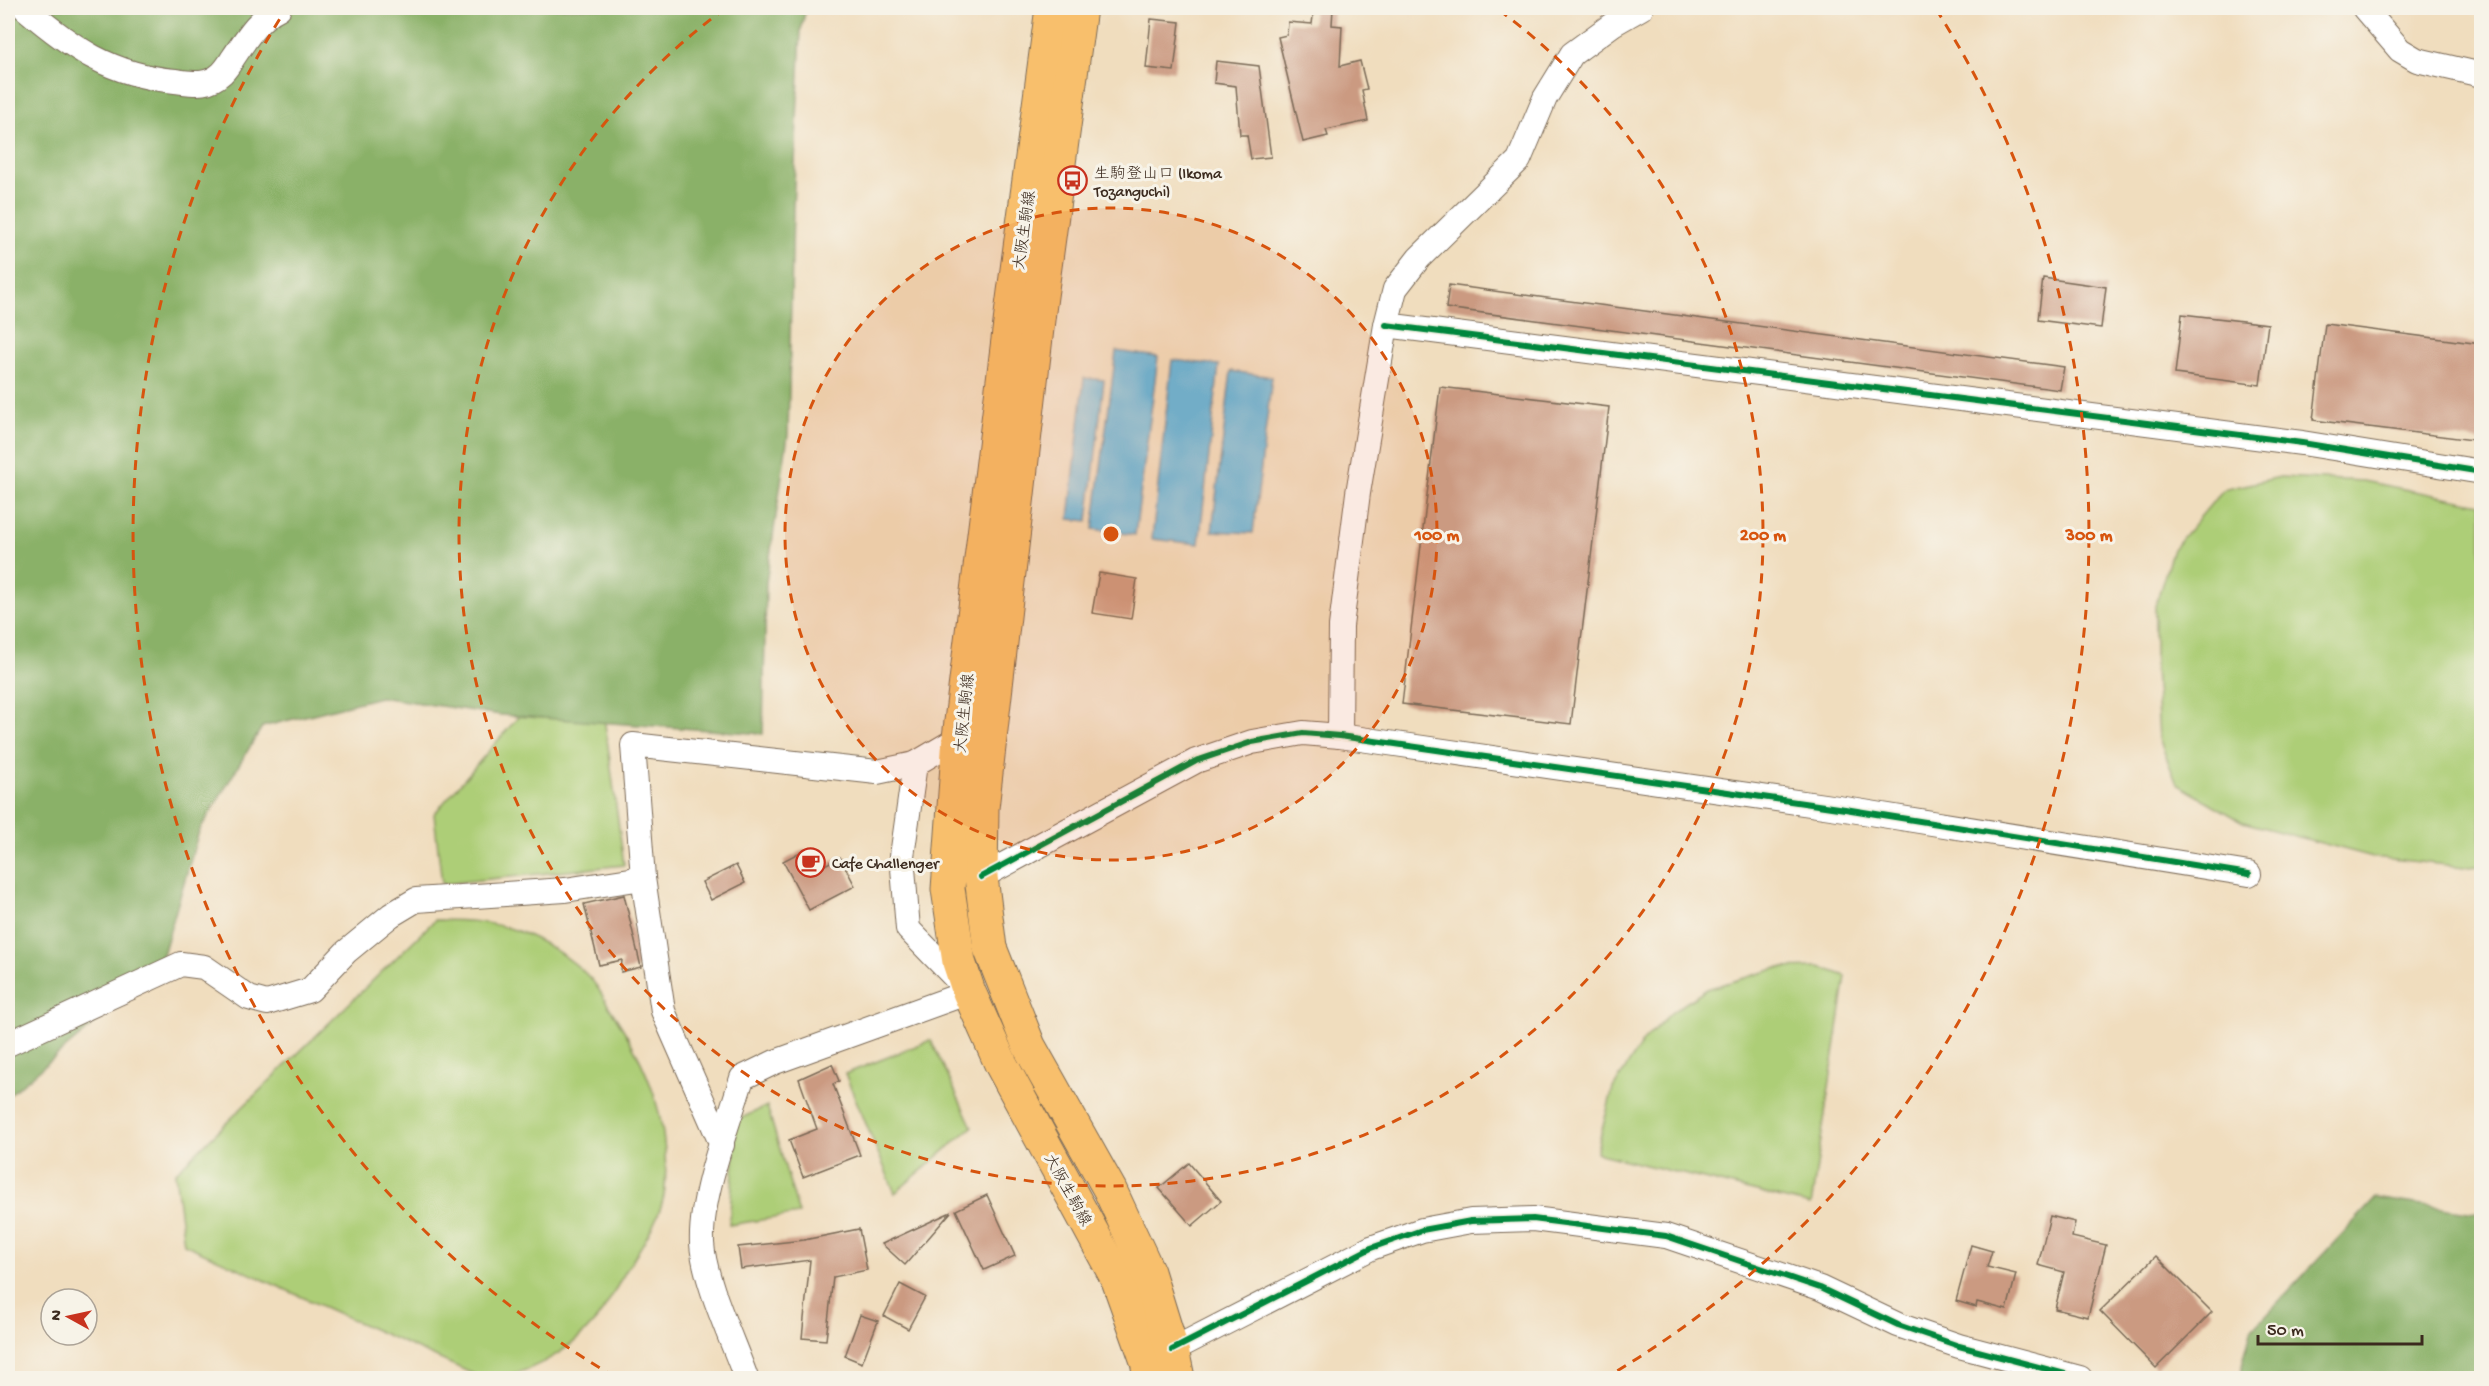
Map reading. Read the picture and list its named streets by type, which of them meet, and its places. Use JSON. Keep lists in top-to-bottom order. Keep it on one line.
{"streets":{"main road":["大阪生駒線"]},"places":{"bus stop":["生駒登山口 (Ikoma Tozanguchi)"],"cafe":["Cafe Challenger"]},"scale_bar":"50 m","north":"left","rings":["100 m","200 m","300 m"]}
